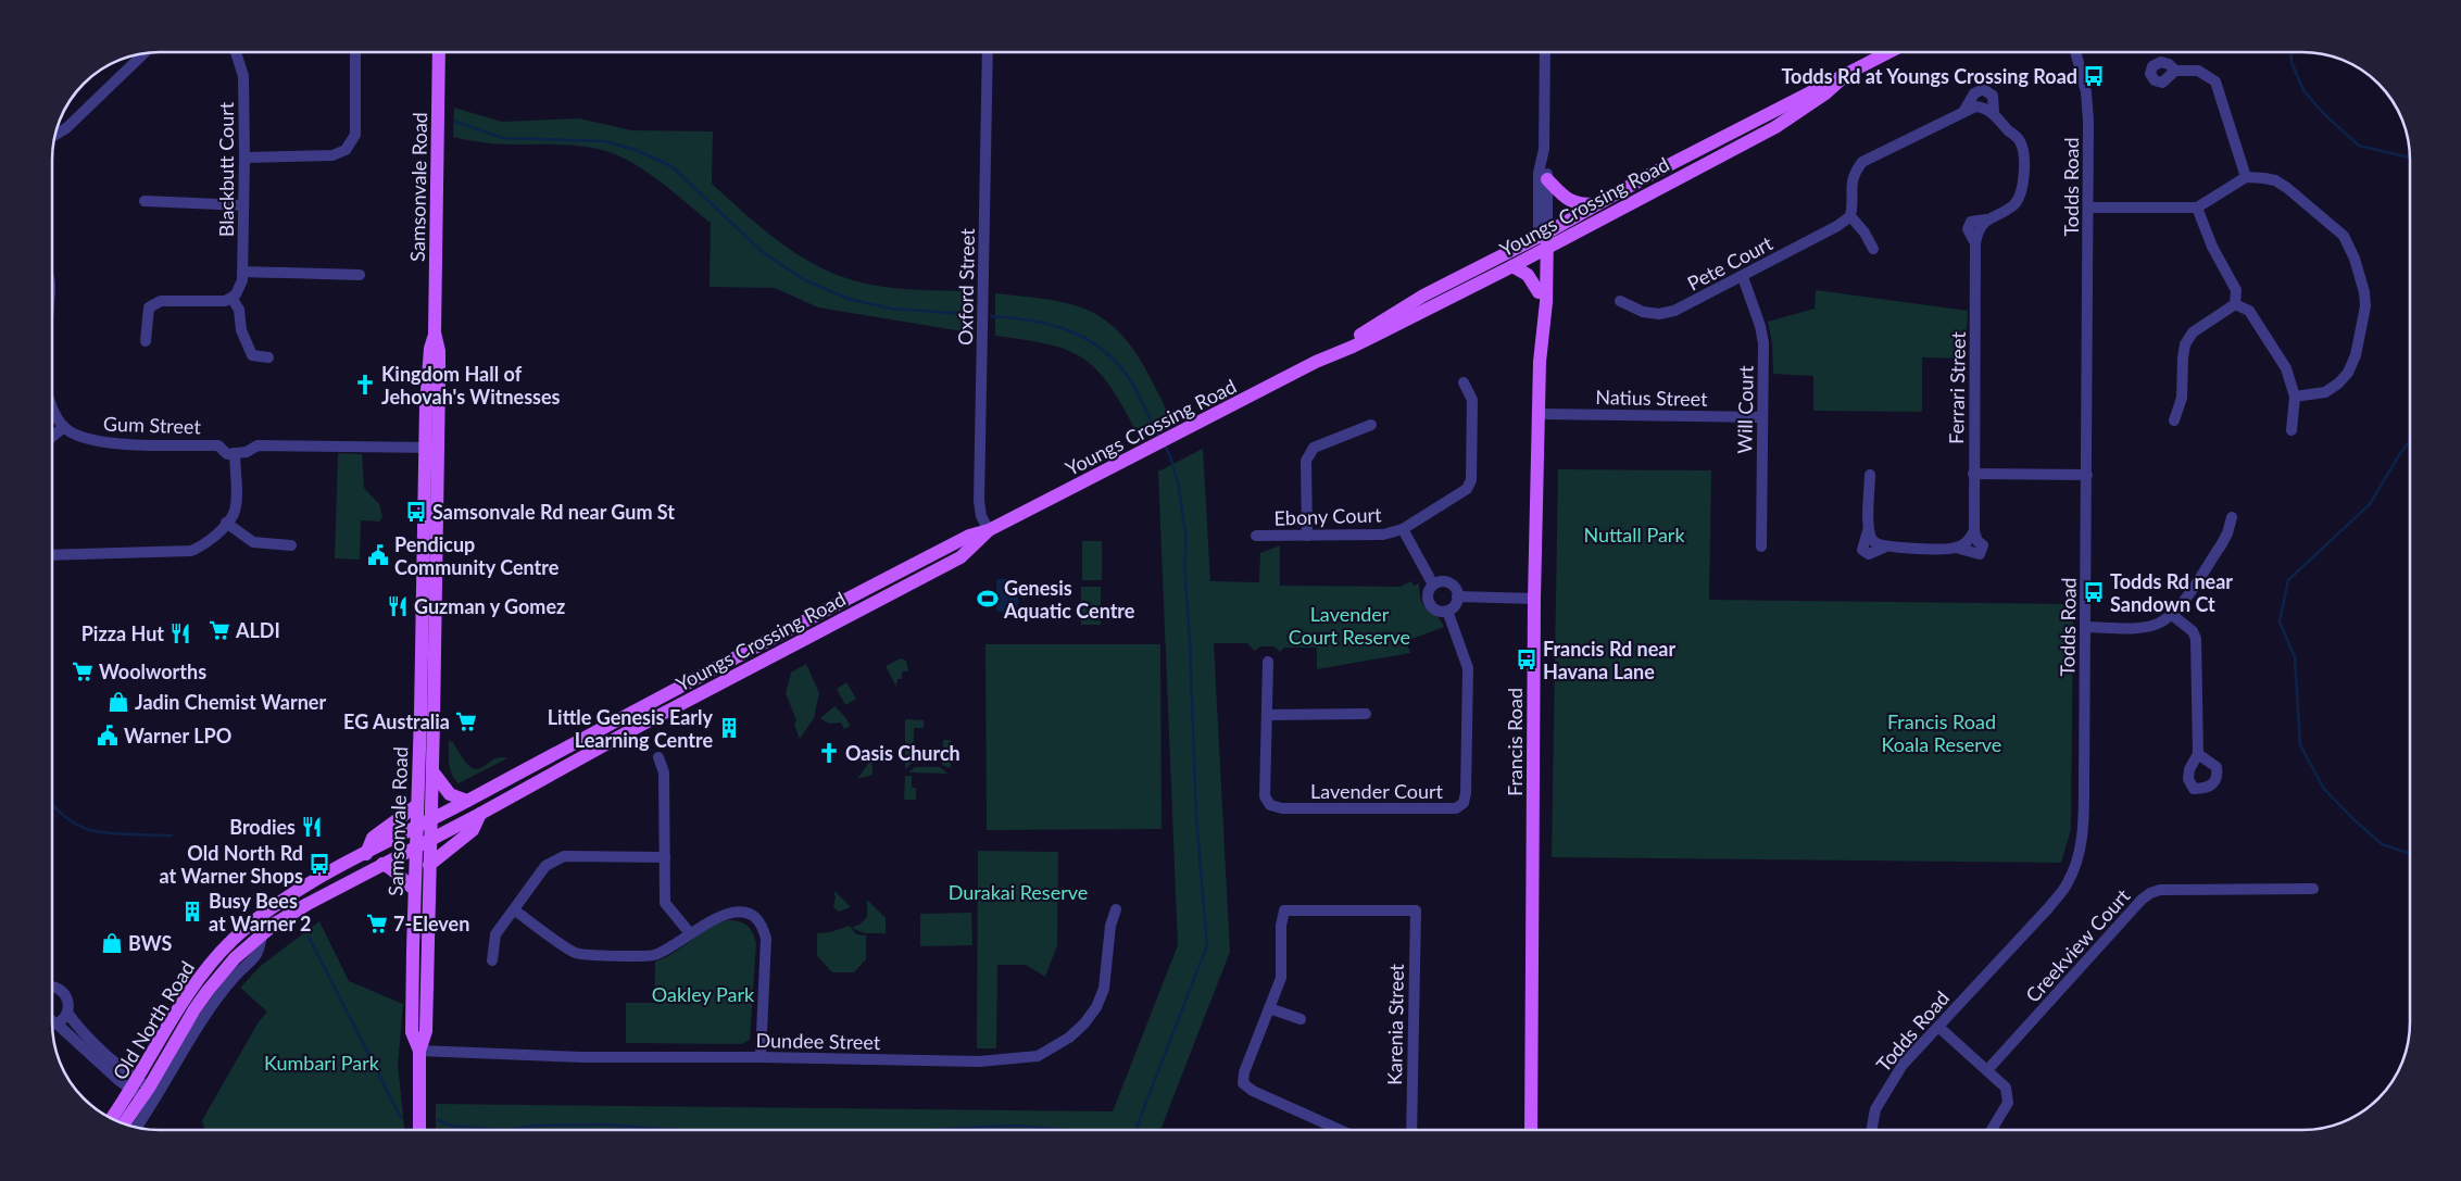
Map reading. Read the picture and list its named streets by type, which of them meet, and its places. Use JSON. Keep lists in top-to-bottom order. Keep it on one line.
{"streets":{"main road":["Samsonvale Road","Youngs Crossing Road","Francis Road","Old North Road"],"street":["Blackbutt Court","Todds Road","Pete Court","Oxford Street","Ferrari Street","Natius Street","Will Court","Gum Street","Ebony Court","Lavender Court","Creekview Court","Karenia Street","Dundee Street"]},"crossings":[["Samsonvale Road","Youngs Crossing Road"],["Samsonvale Road","Old North Road"],["Samsonvale Road","Dundee Street"],["Youngs Crossing Road","Oxford Street"],["Youngs Crossing Road","Francis Road"],["Youngs Crossing Road","Old North Road"],["Pete Court","Ferrari Street"],["Pete Court","Will Court"],["Natius Street","Will Court"],["Natius Street","Francis Road"],["Ebony Court","Lavender Court"]],"parks":["Nuttall Park","Lavender Court Reserve","Francis Road Koala Reserve","Durakai Reserve","Oakley Park","Kumbari Park"],"places":{"bus stop":["Todds Rd at Youngs Crossing Road","Samsonvale Rd near Gum St","Todds Rd near Sandown Ct","Francis Rd near Havana Lane","Old North Rd at Warner Shops"],"church":["Kingdom Hall of Jehovah's Witnesses","Oasis Church"],"public building":["Pendicup Community Centre","Warner LPO"],"sports":["Genesis Aquatic Centre"],"restaurant":["Guzman y Gomez","Pizza Hut","Brodies"],"supermarket":["ALDI","Woolworths","EG Australia","7-Eleven"],"shop":["Jadin Chemist Warner","BWS"],"building":["Little Genesis Early Learning Centre","Busy Bees at Warner 2"]}}
